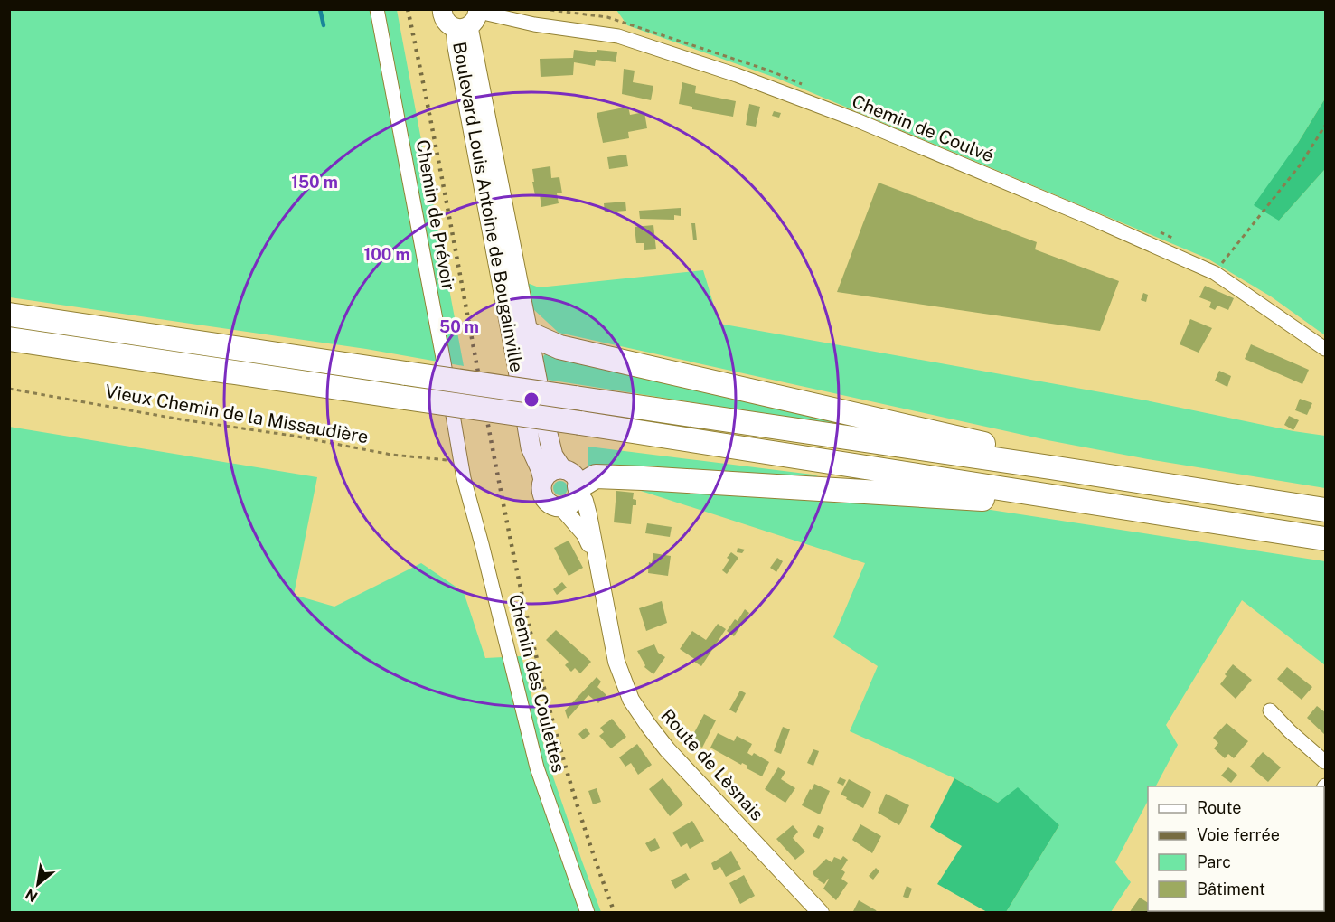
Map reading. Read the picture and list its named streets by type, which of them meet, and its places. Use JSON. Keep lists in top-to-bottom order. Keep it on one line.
{"streets":{"main road":["Boulevard Louis Antoine de Bougainville"],"street":["Chemin de Coulvé","Chemin de Prévoir","Chemin des Coulettes","Route de Lèsnais"],"path":["Vieux Chemin de la Missaudière"]},"crossings":[["Boulevard Louis Antoine de Bougainville","Route de Lèsnais"],["Chemin de Prévoir","Vieux Chemin de la Missaudière"],["Chemin de Prévoir","Chemin des Coulettes"],["Vieux Chemin de la Missaudière","Chemin des Coulettes"]],"legend":["Route","Voie ferrée","Parc","Bâtiment"],"north":"bottom left","rings":["150 m","100 m","50 m"]}
